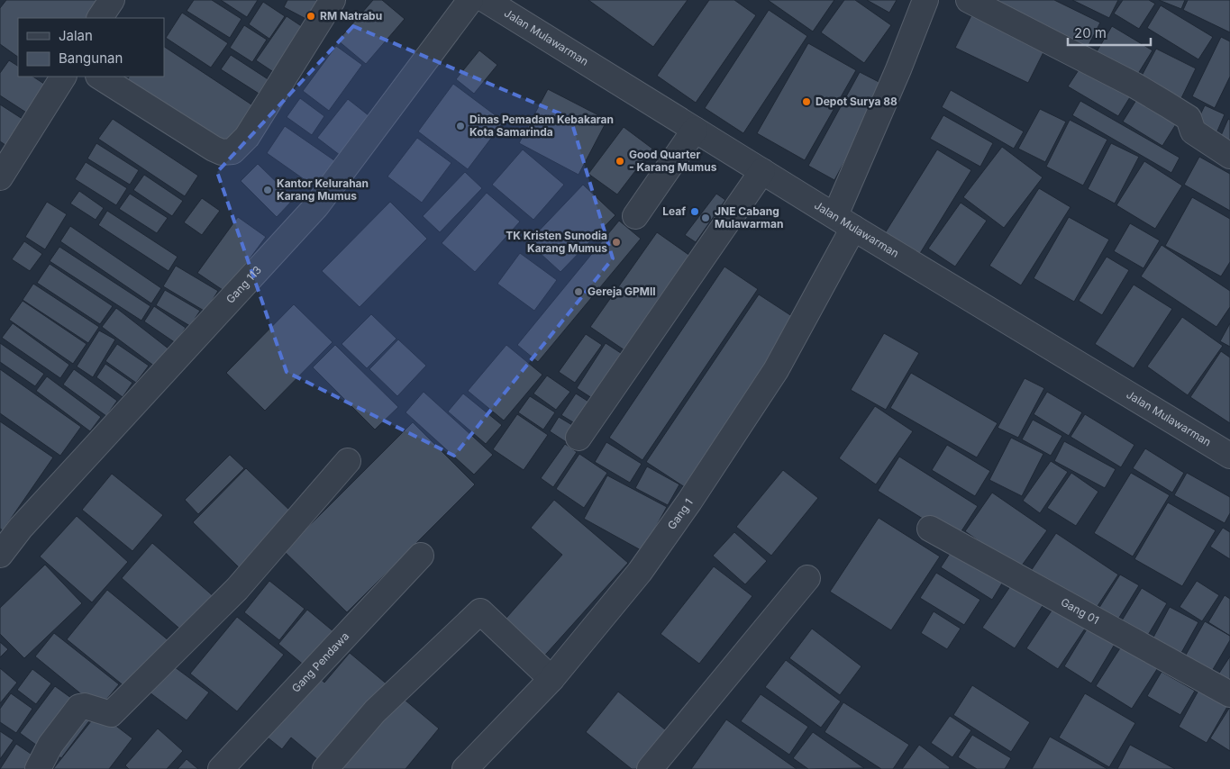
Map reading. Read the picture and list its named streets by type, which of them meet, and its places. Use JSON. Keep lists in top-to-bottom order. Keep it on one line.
{"streets":{"street":["Jalan Mulawarman","Gang 113","Gang 1","Gang 01","Gang Pendawa"]},"crossings":[["Jalan Mulawarman","Gang 1"]],"places":["RM Natrabu","Depot Surya 88","Dinas Pemadam Kebakaran Kota Samarinda","Good Quarter - Karang Mumus","Kantor Kelurahan Karang Mumus","Leaf","JNE Cabang Mulawarman","TK Kristen Sunodia Karang Mumus","Gereja GPMII"],"legend":["Jalan","Bangunan"],"scale_bar":"20 m"}
